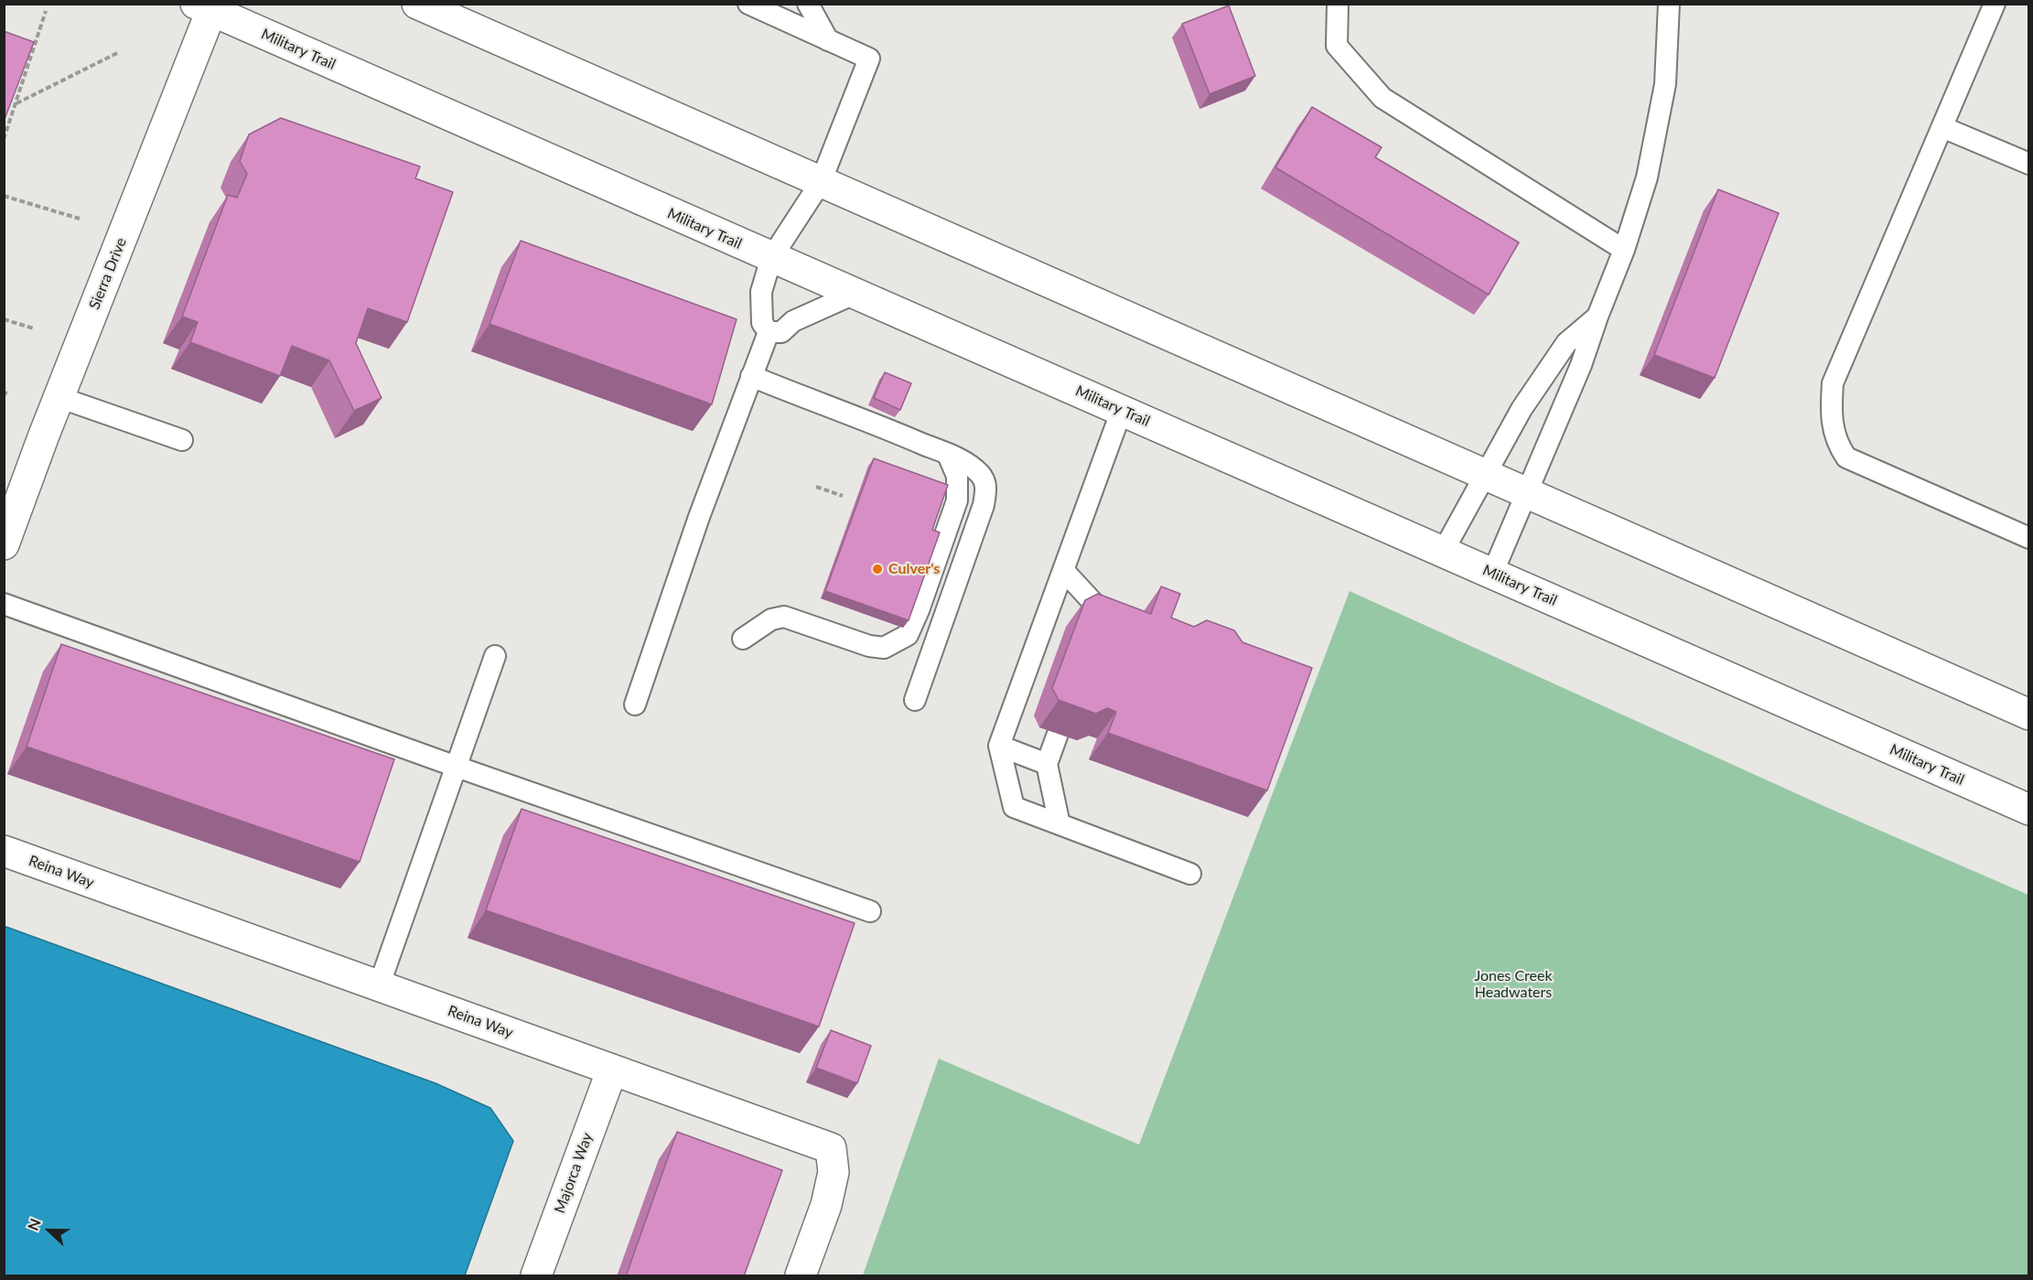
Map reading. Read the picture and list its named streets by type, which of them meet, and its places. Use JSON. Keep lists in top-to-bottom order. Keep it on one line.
{"streets":{"main road":["Military Trail","Sierra Drive","Reina Way","Majorca Way"]},"crossings":[["Military Trail","Sierra Drive"],["Reina Way","Majorca Way"]],"parks":["Jones Creek Headwaters"],"places":["Culver's"],"north":"left"}
